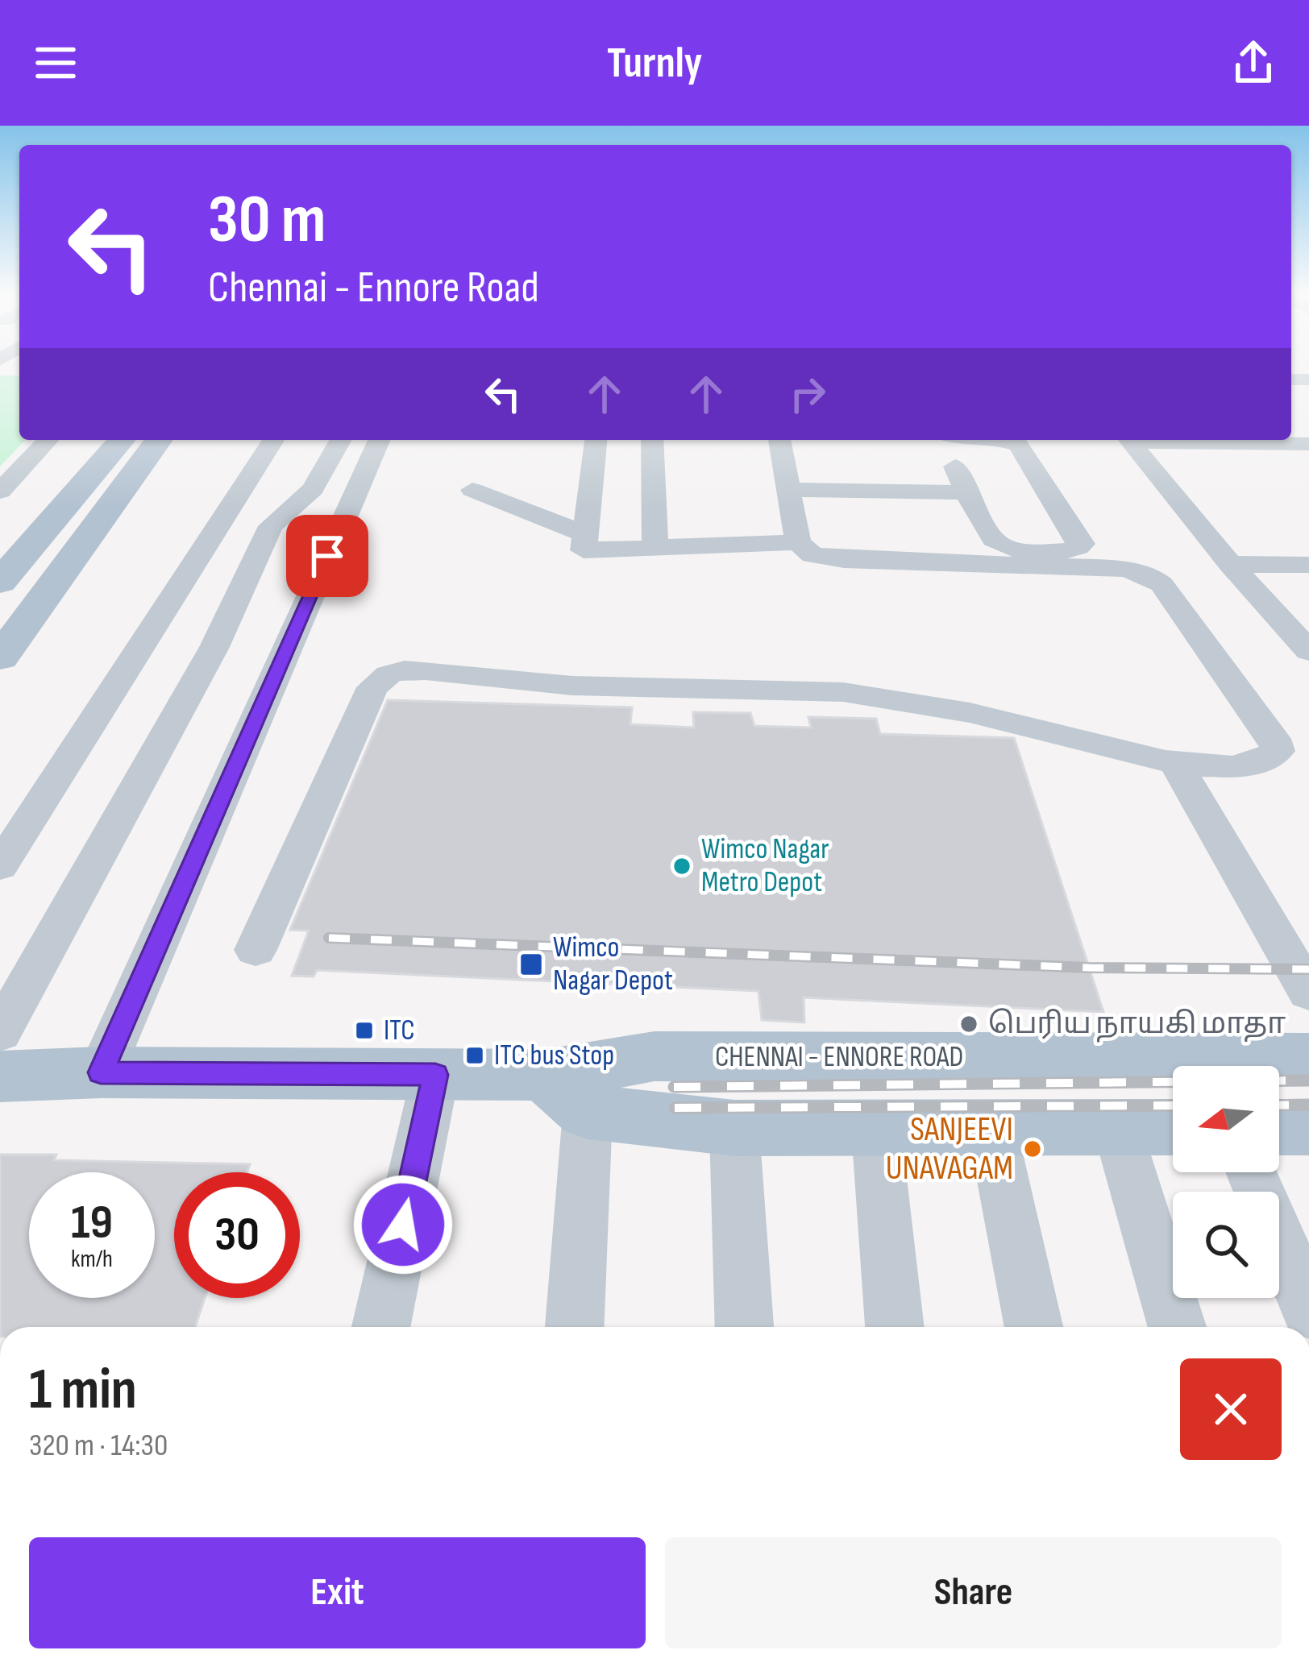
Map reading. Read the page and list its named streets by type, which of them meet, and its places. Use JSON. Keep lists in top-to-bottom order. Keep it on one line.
{"streets":{"main road":["CHENNAI - ENNORE ROAD"]},"places":{"other":["Wimco Nagar Metro Depot","பெரிய நாயகி மாதா","SANJEEVI UNAVAGAM"],"transit":["Wimco Nagar Depot","ITC","ITC bus Stop"]},"north":"left","page":{"header":"Turnly","turn":["30 m","Chennai - Ennore Road"],"speed":"19 km/h","limit":"30","heading":["1 min","320 m · 14:30"],"buttons":["Exit","Share"]}}
